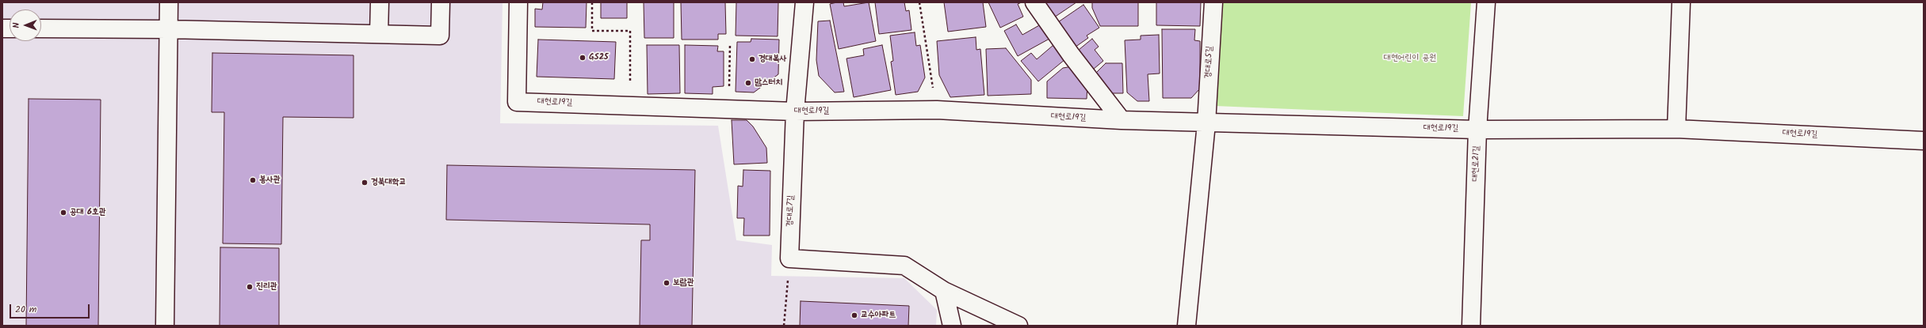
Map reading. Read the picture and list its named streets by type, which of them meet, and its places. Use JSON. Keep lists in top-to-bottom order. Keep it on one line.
{"streets":{"street":["경대로5길","대현로19길","대현로21길","경대로7길"]},"crossings":[["경대로5길","대현로19길"],["대현로19길","대현로21길"],["대현로19길","경대로7길"]],"parks":["대현어린이 공원"],"places":["GS25","경대복사","맘스터치","봉사관","경북대학교","공대 6호관","보람관","진리관","교수아파트"],"scale_bar":"20 m","north":"left"}
